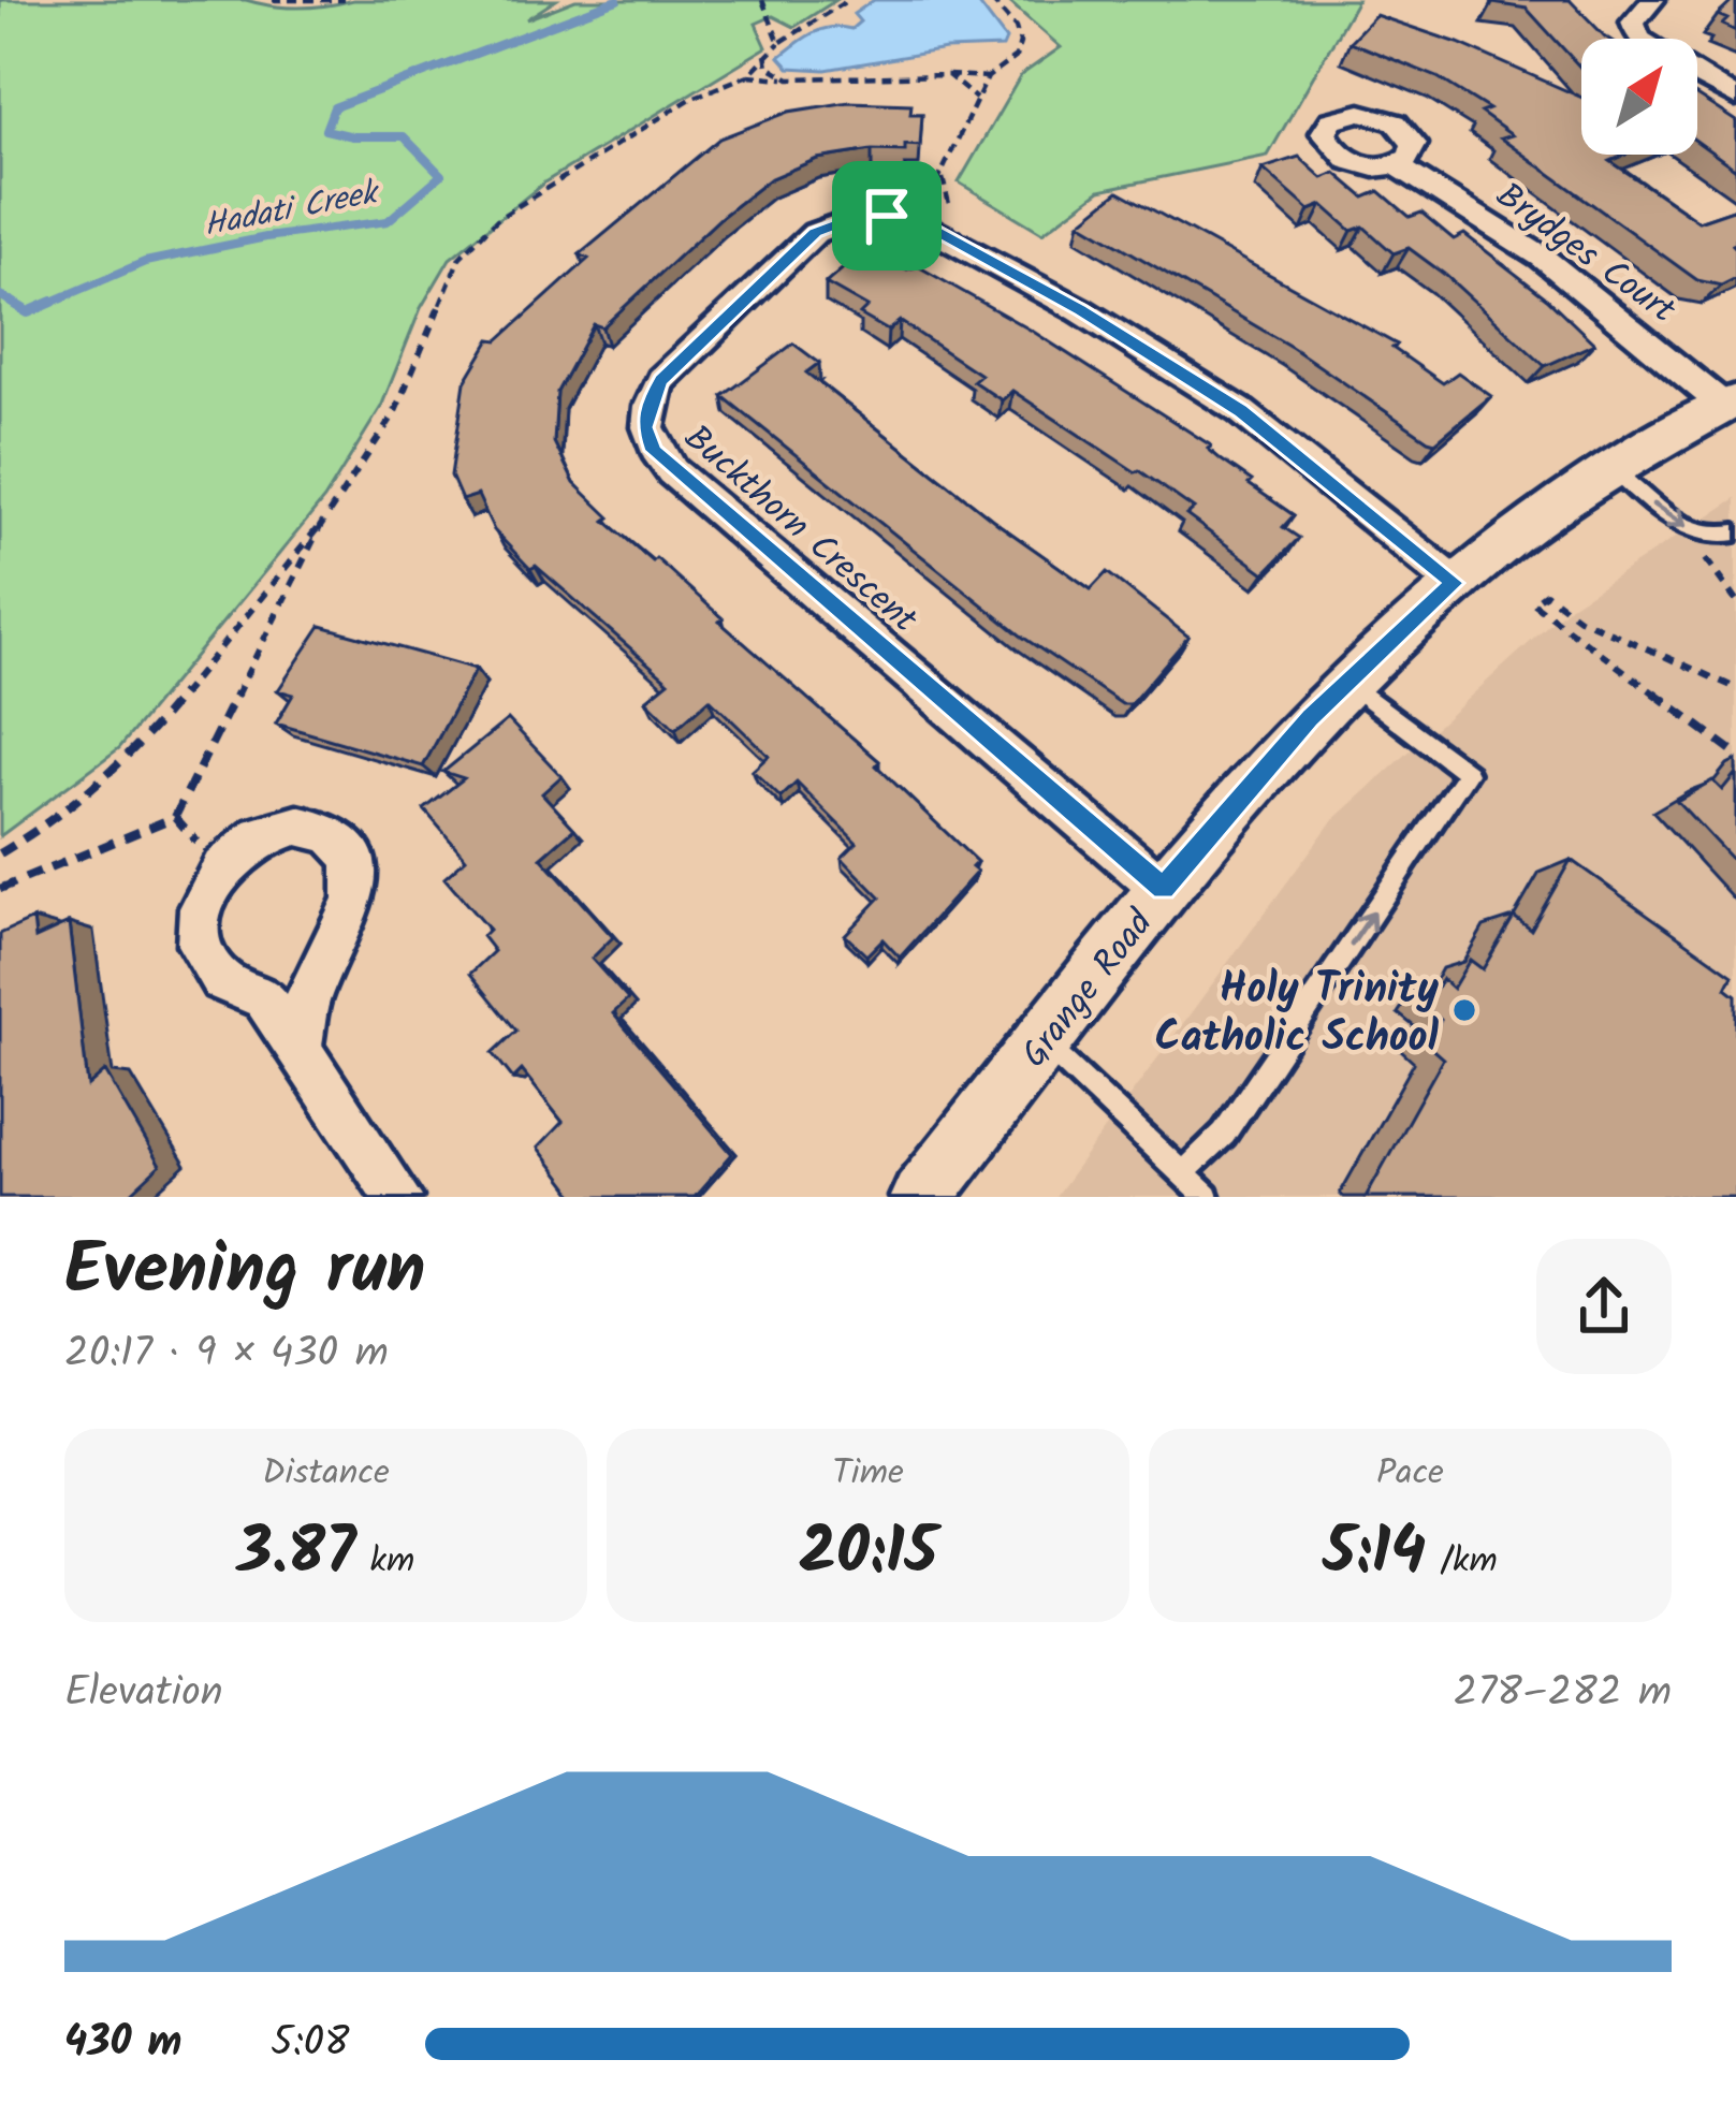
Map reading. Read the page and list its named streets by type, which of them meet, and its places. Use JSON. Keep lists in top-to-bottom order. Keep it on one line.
{"streets":{"street":["Brydges Court","Buckthorn Crescent","Grange Road"]},"crossings":[["Brydges Court","Grange Road"],["Buckthorn Crescent","Grange Road"]],"water":["Hadati Creek"],"places":["Holy Trinity Catholic School"],"north":"top right","page":{"heading":["Evening run","20:17 · 9 × 430 m"],"stats":[["Distance","3.87 km"],["Time","20:15"],["Pace","5:14 /km"]],"chart":["Elevation","278–282 m"],"list":[{"name":"430 m","note":"5:08"}]}}
